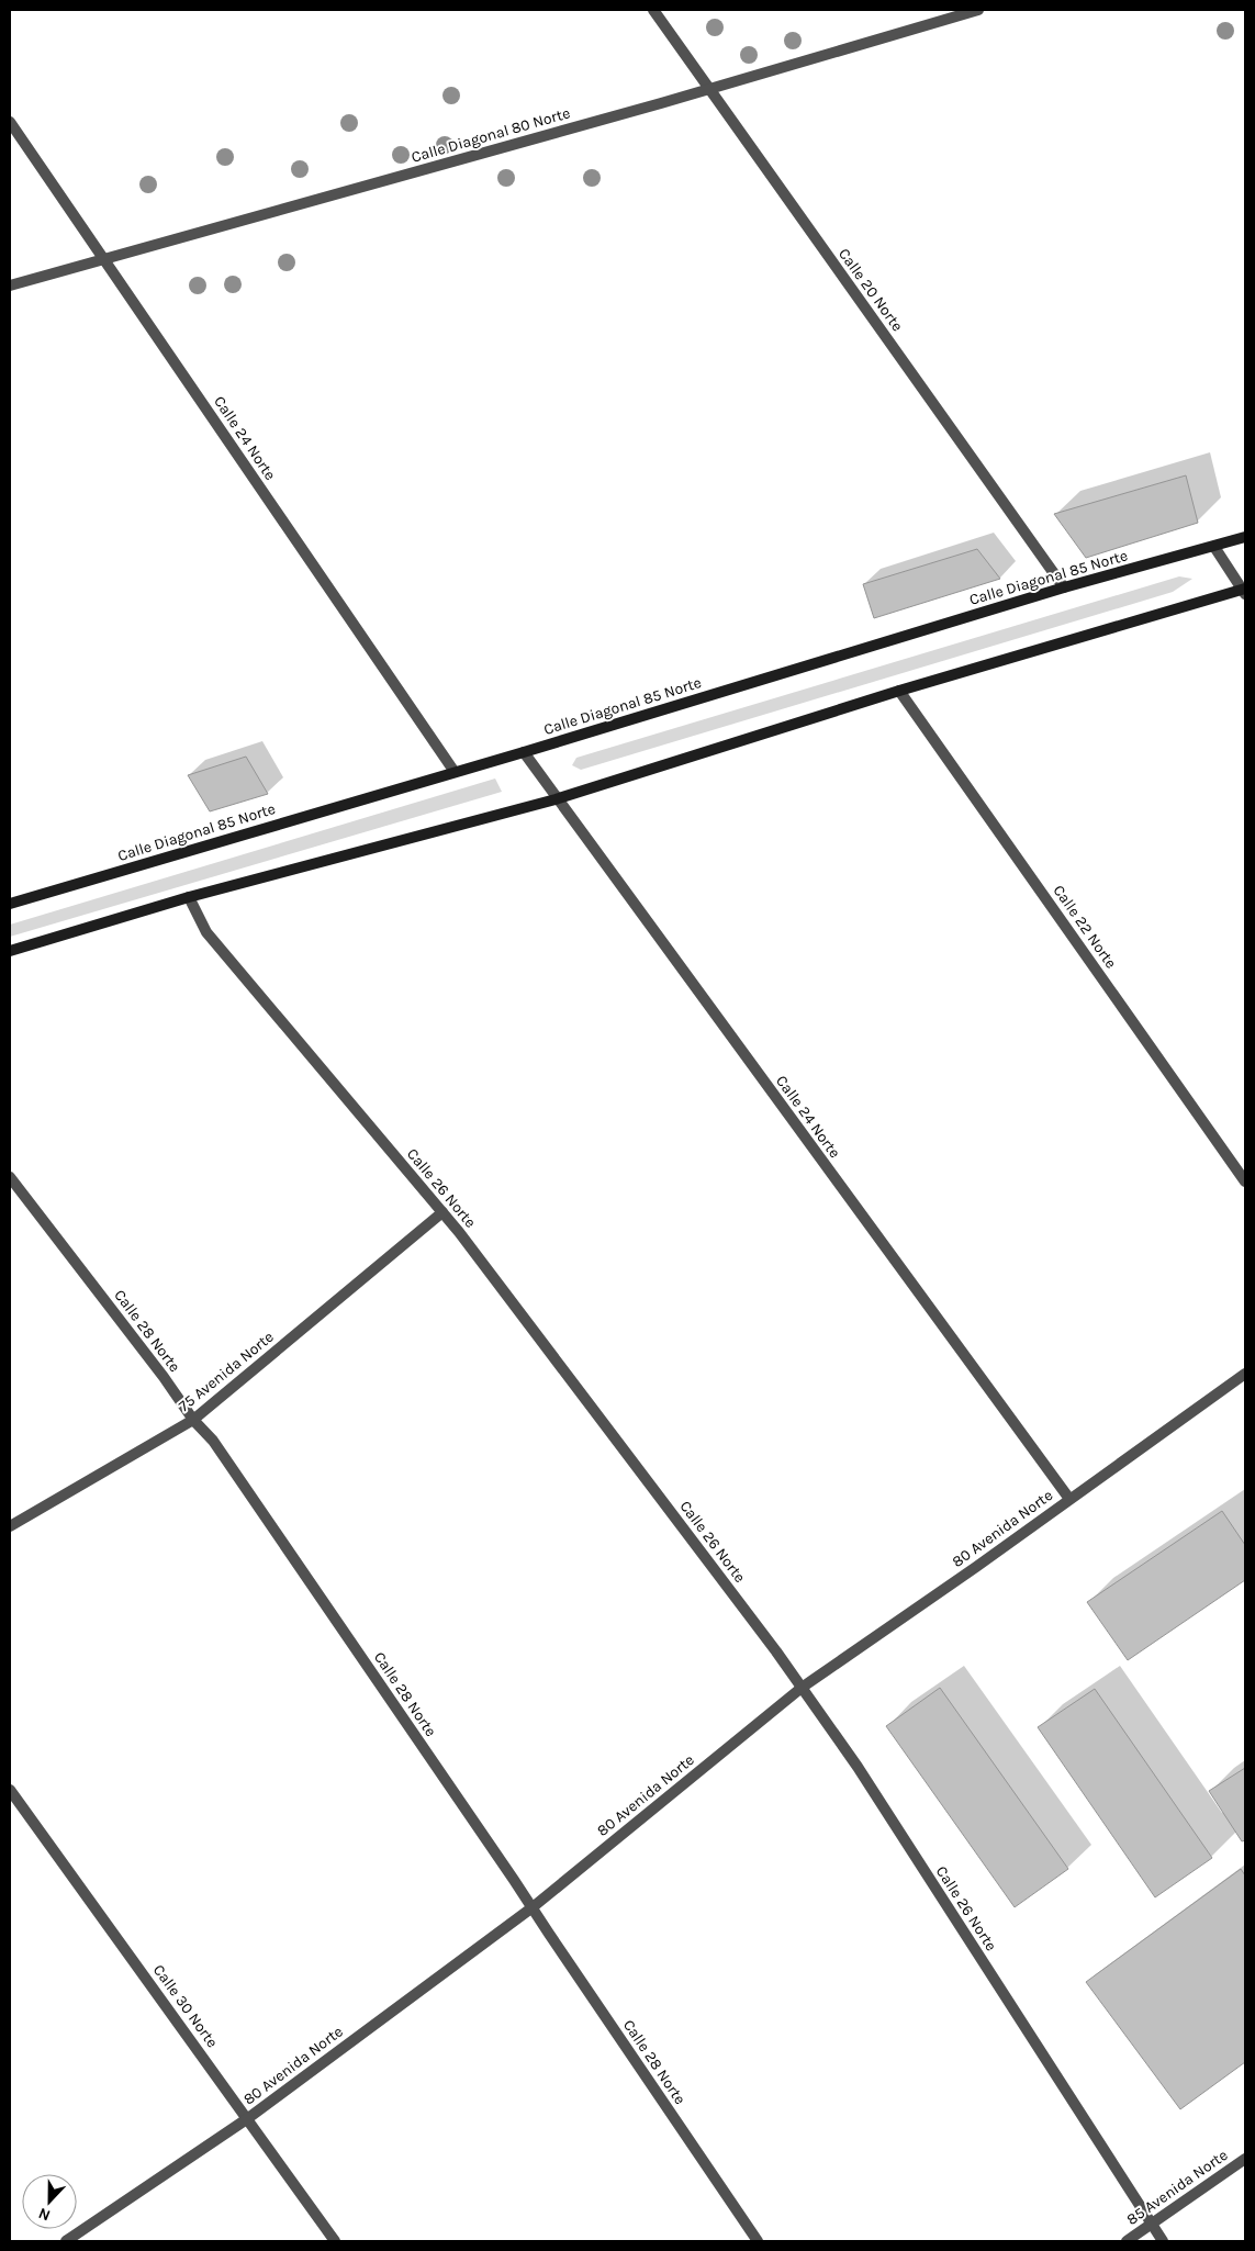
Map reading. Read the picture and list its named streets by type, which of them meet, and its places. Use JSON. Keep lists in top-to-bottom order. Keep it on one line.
{"streets":{"main road":["Calle Diagonal 85 Norte"],"street":["Calle Diagonal 80 Norte","Calle 20 Norte","Calle 24 Norte","Calle 22 Norte","Calle 26 Norte","Calle 28 Norte","75 Avenida Norte","80 Avenida Norte","Calle 30 Norte","85 Avenida Norte"]},"crossings":[["Calle Diagonal 80 Norte","Calle 20 Norte"],["Calle Diagonal 80 Norte","Calle 24 Norte"],["Calle 20 Norte","Calle Diagonal 85 Norte"],["Calle 24 Norte","Calle Diagonal 85 Norte"],["Calle 24 Norte","80 Avenida Norte"],["Calle 26 Norte","75 Avenida Norte"],["Calle 26 Norte","80 Avenida Norte"],["Calle 26 Norte","85 Avenida Norte"],["Calle 28 Norte","75 Avenida Norte"],["Calle 28 Norte","80 Avenida Norte"],["80 Avenida Norte","Calle 30 Norte"]],"north":"bottom"}
